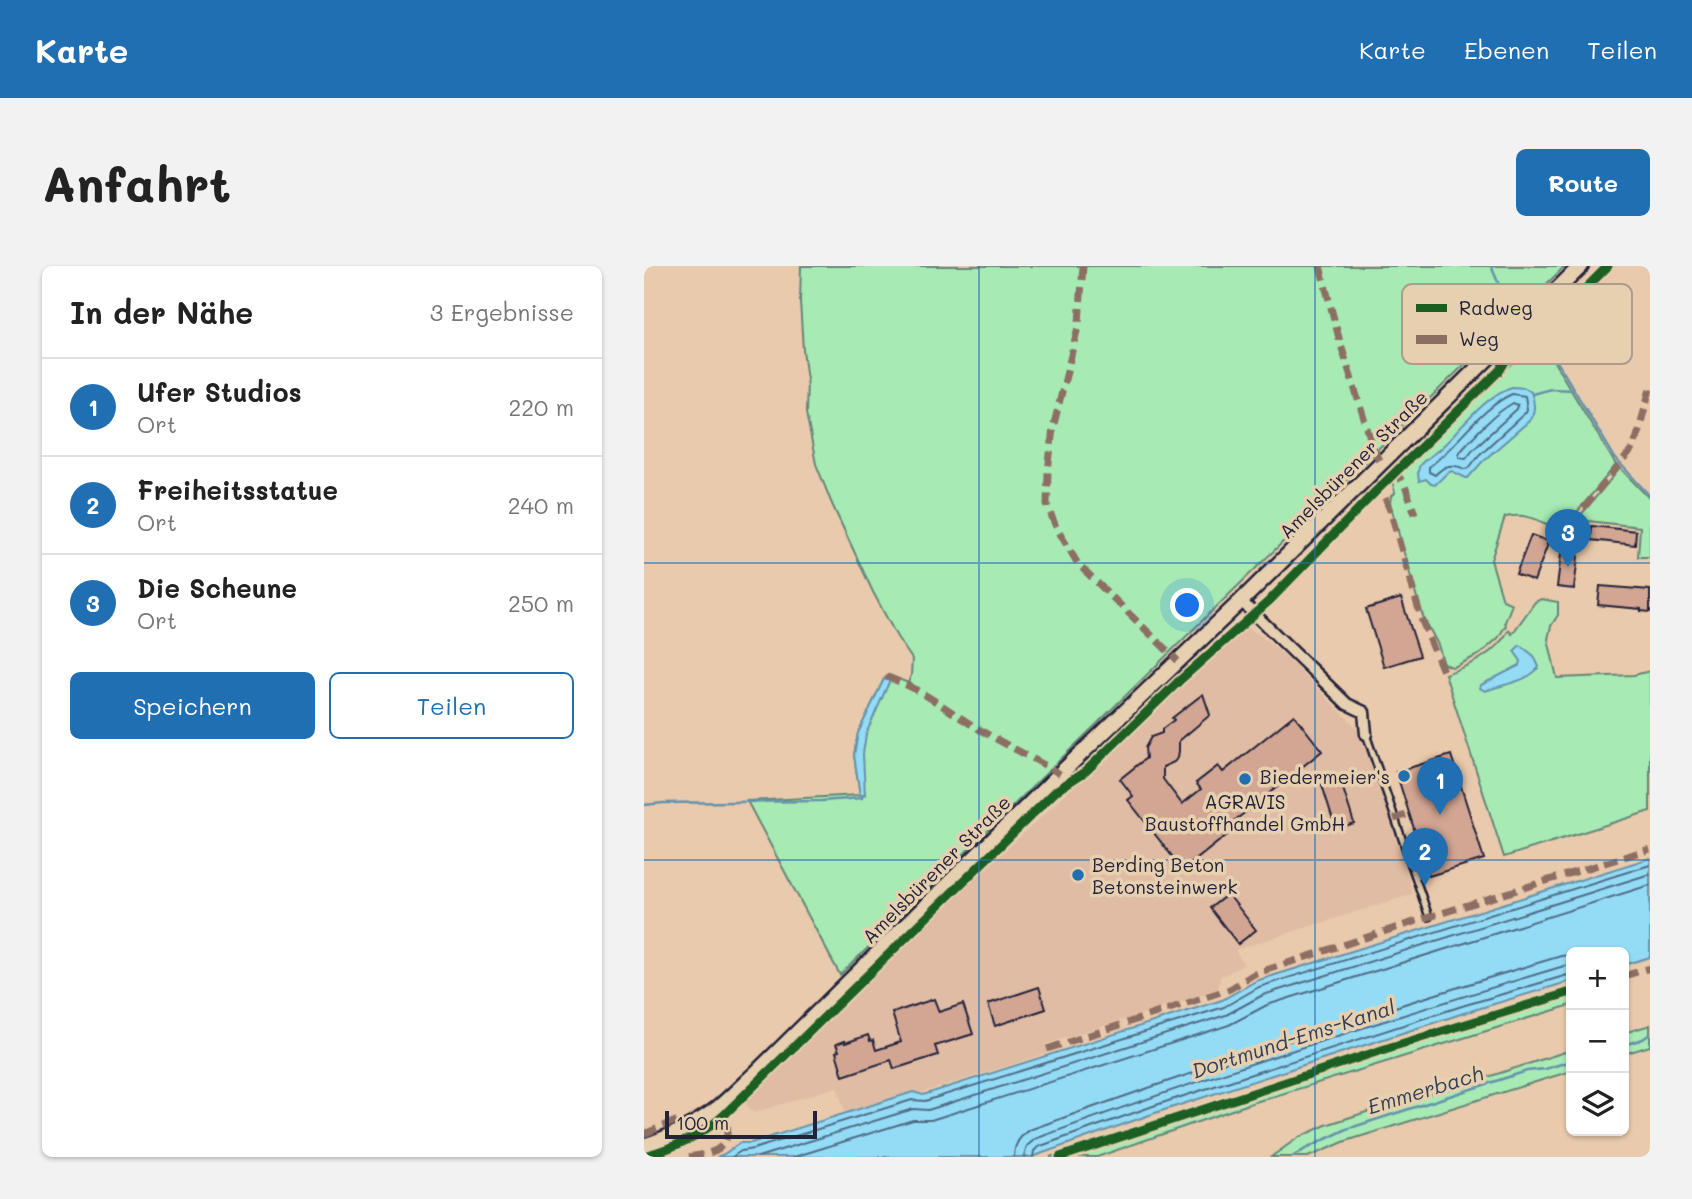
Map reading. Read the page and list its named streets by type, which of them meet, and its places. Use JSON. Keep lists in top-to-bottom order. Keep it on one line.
{"streets":{"main road":["Amelsbürener Straße"]},"water":["Dortmund-Ems-Kanal","Emmerbach"],"places":["Biedermeier's","AGRAVIS Baustoffhandel GmbH","Berding Beton Betonsteinwerk"],"legend":["Radweg","Weg"],"scale_bar":"100 m","page":{"header":"Karte","nav":["Karte","Ebenen","Teilen"],"buttons":["Route",["Speichern","Teilen"]],"title":"Anfahrt","heading":["In der Nähe","3 Ergebnisse"],"list":[{"mark":"1","name":"Ufer Studios","note":"Ort","value":"220 m"},{"mark":"2","name":"Freiheitsstatue","note":"Ort","value":"240 m"},{"mark":"3","name":"Die Scheune","note":"Ort","value":"250 m"}],"pins":["3","1","2"],"map_buttons":["+","−"],"scale":"100 m"}}
